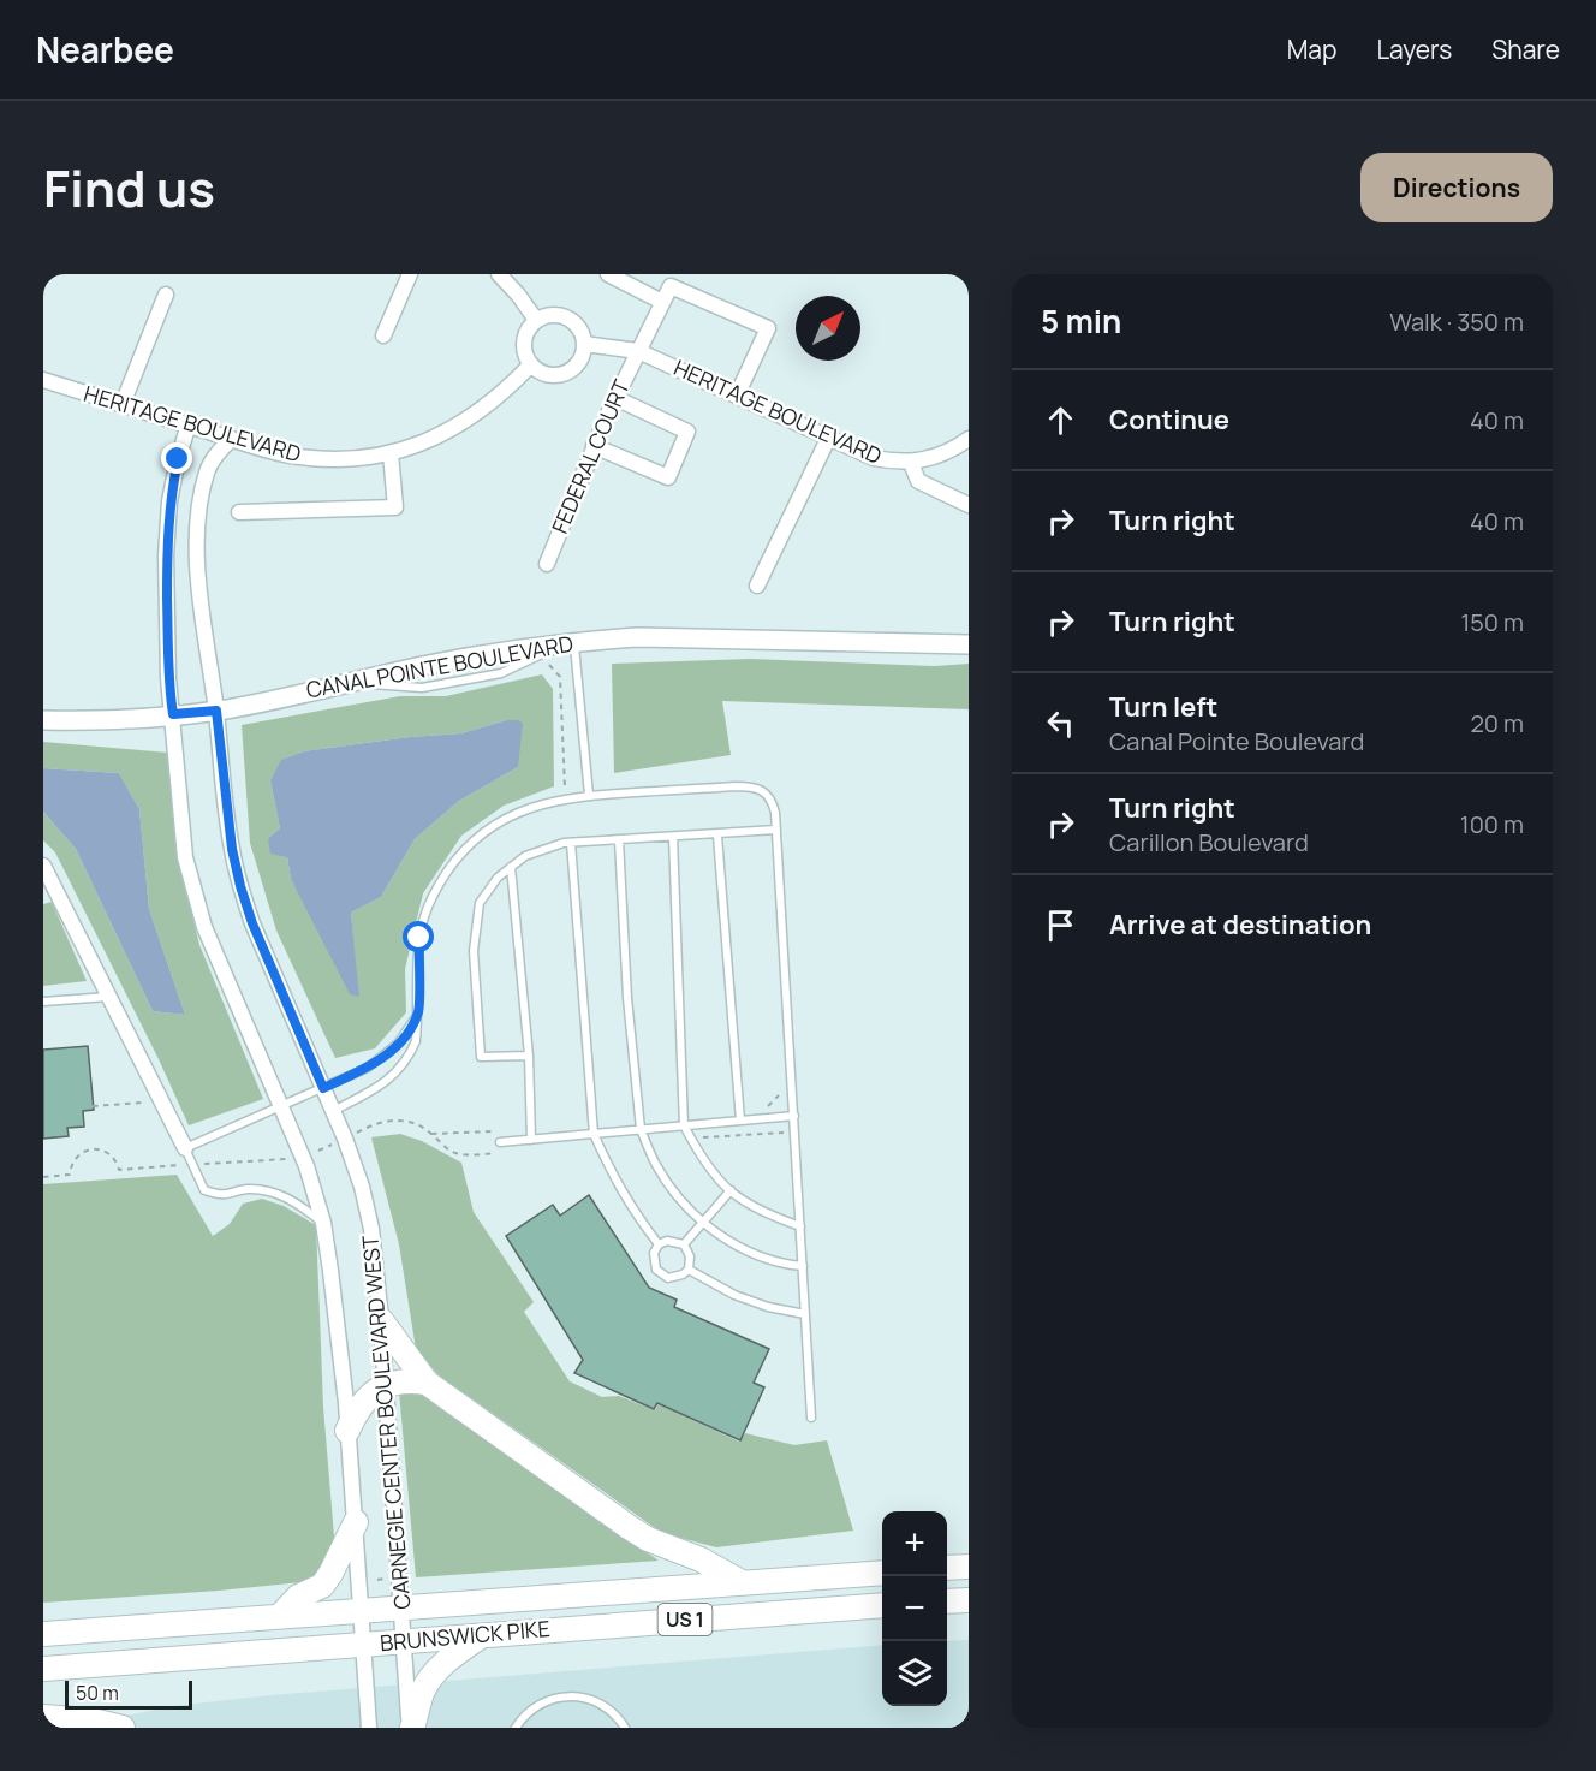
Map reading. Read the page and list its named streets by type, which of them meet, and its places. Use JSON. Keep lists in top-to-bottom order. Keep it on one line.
{"streets":{"highway":["US 1","BRUNSWICK PIKE"],"street":["HERITAGE BOULEVARD","FEDERAL COURT","CANAL POINTE BOULEVARD","CARNEGIE CENTER BOULEVARD WEST"]},"crossings":[["HERITAGE BOULEVARD","FEDERAL COURT"],["HERITAGE BOULEVARD","CARNEGIE CENTER BOULEVARD WEST"],["CANAL POINTE BOULEVARD","CARNEGIE CENTER BOULEVARD WEST"],["CARNEGIE CENTER BOULEVARD WEST","BRUNSWICK PIKE"]],"scale_bar":"50 m","north":"top right","page":{"header":"Nearbee","nav":["Map","Layers","Share"],"title":"Find us","buttons":"Directions","heading":["5 min","Walk · 350 m"],"list":[["Continue","40 m"],["Turn right","40 m"],["Turn right","150 m"],["Turn left","Canal Pointe Boulevard","20 m"],["Turn right","Carillon Boulevard","100 m"],"Arrive at destination"],"map_buttons":["+","−"],"scale":"50 m"}}
